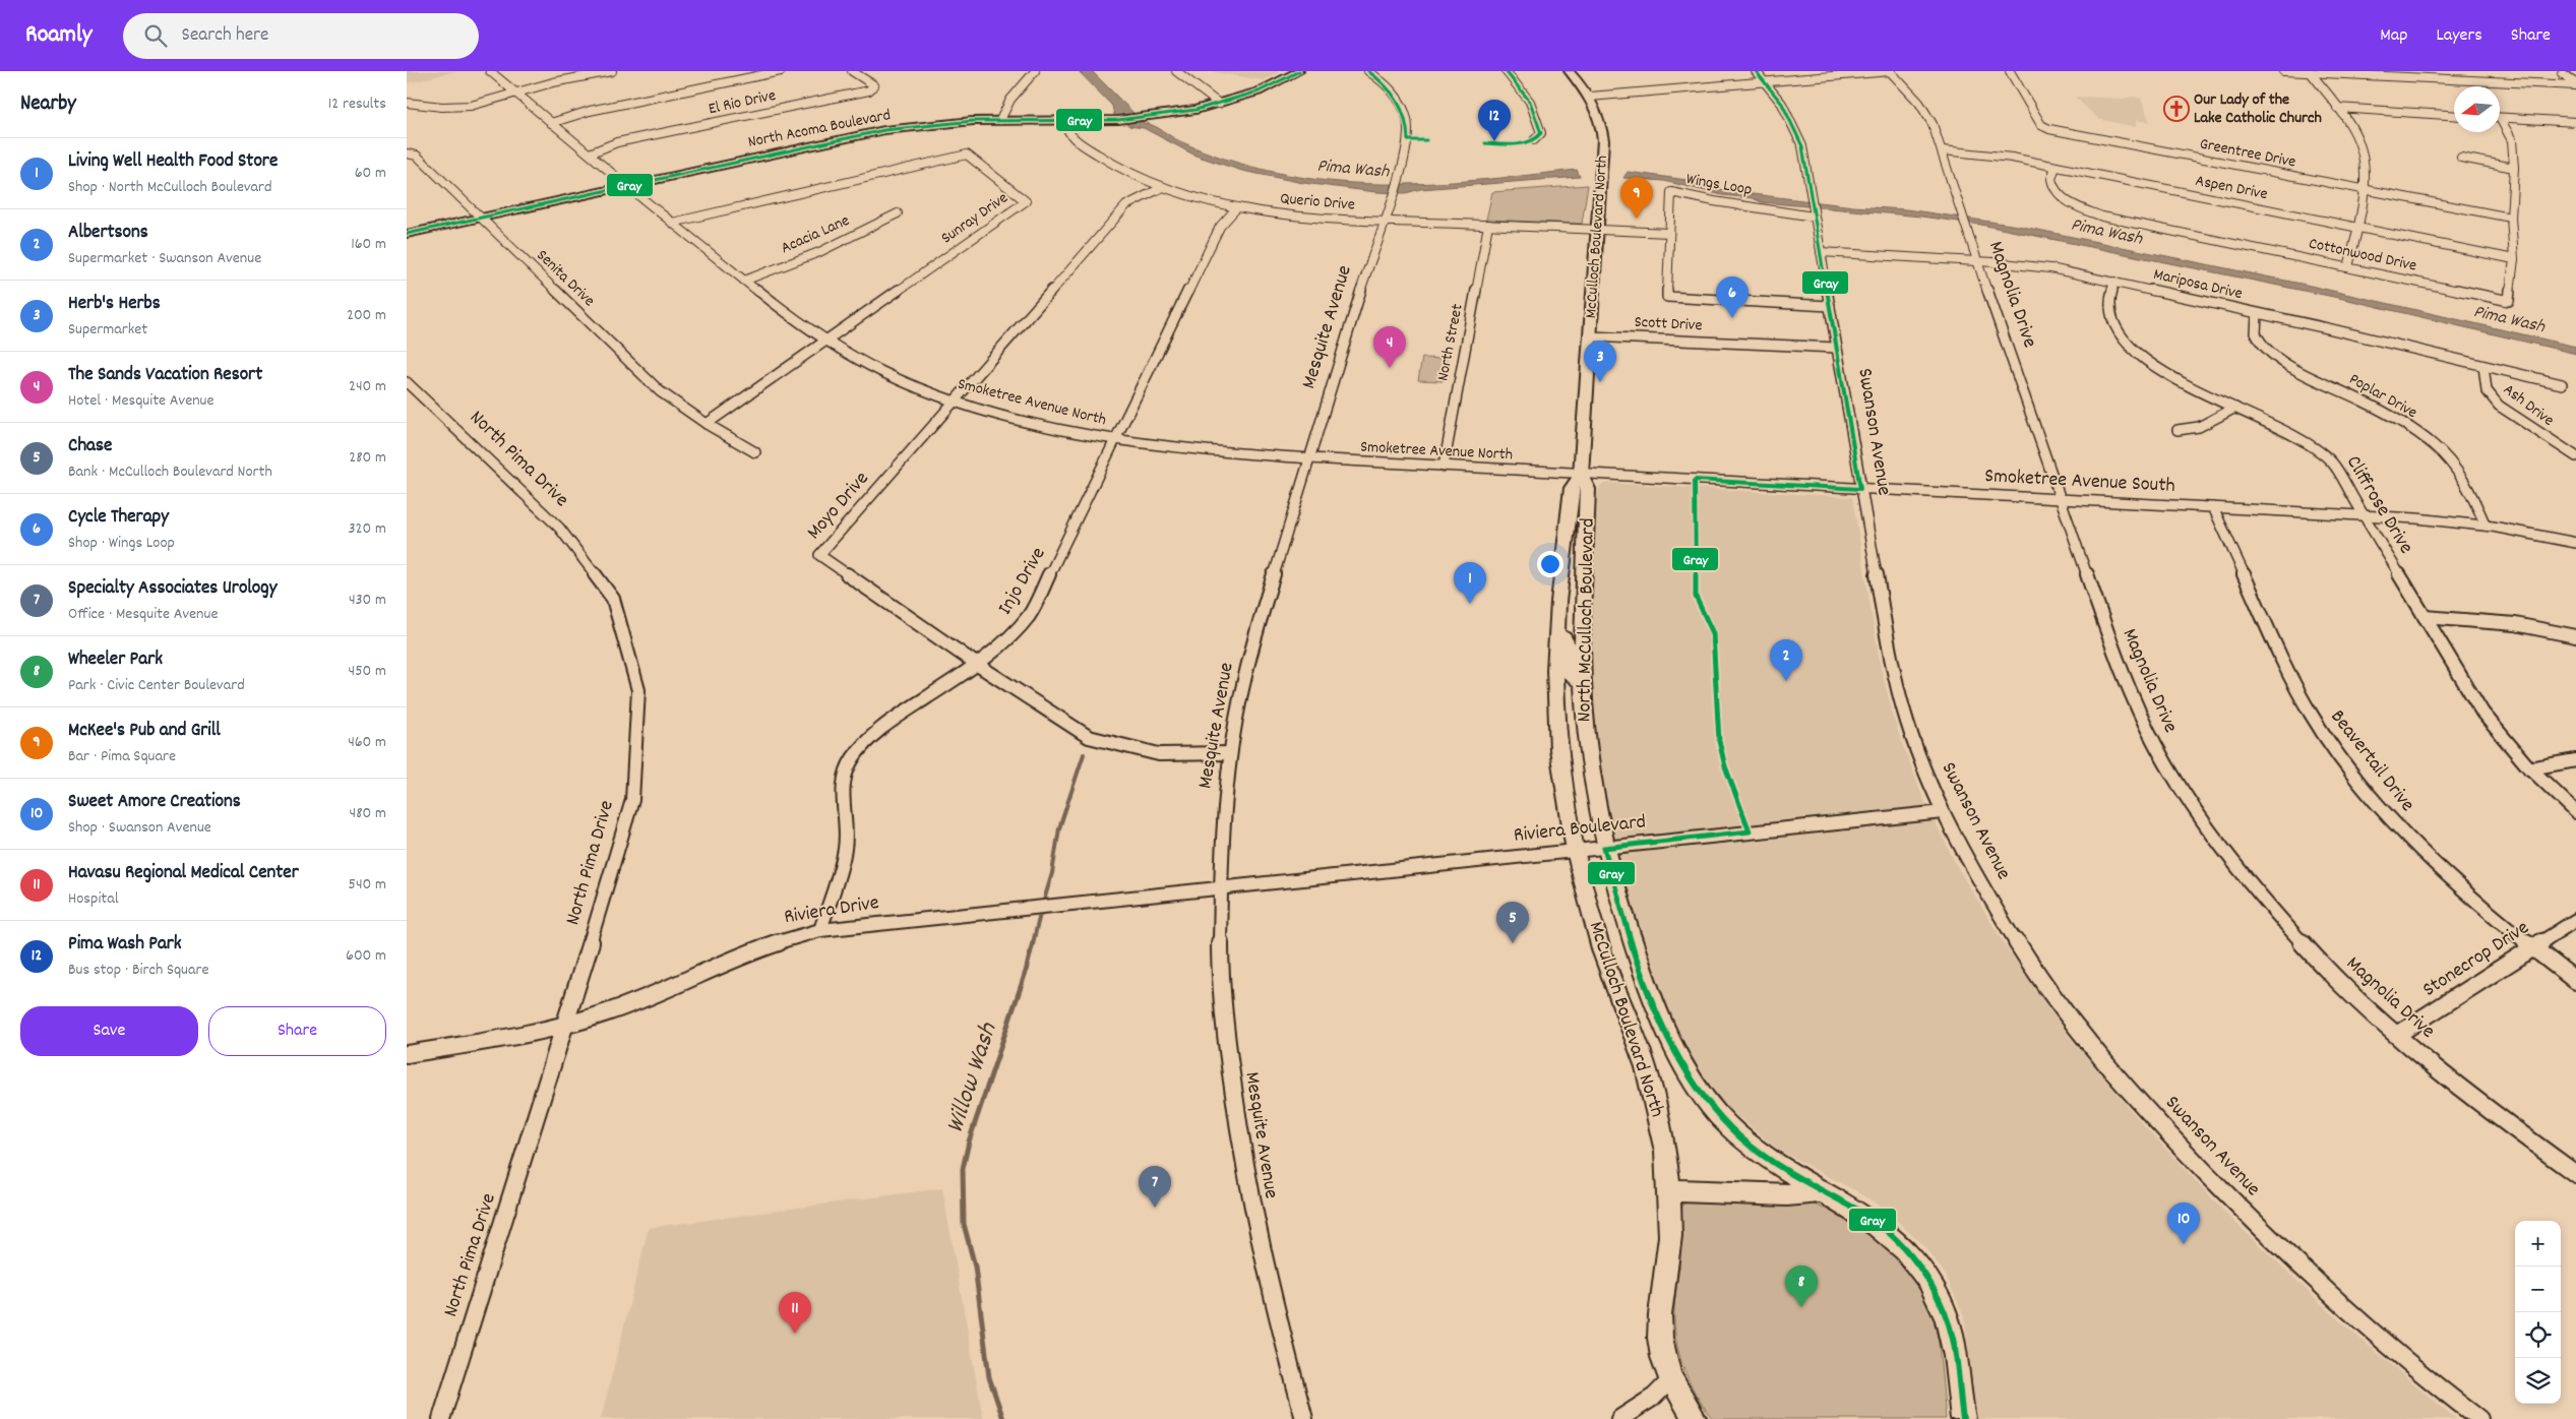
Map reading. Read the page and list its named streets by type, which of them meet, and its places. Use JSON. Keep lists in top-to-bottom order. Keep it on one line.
{"streets":{"main road":["North Acoma Boulevard","McCulloch Boulevard North","North McCulloch Boulevard"],"street":["El Rio Drive","Greentree Drive","Wings Loop","Aspen Drive","Querio Drive","Sunray Drive","Acacia Lane","Cottonwood Drive","Senita Drive","Mariposa Drive","Magnolia Drive","Scott Drive","Mesquite Avenue","North Street","Poplar Drive","Smoketree Avenue North","Ash Drive","Swanson Avenue","North Pima Drive","Smoketree Avenue South","Cliffrose Drive","Moyo Drive","Injo Drive","Beavertail Drive","Riviera Boulevard","Riviera Drive","Stonecrop Drive"]},"crossings":[["El Rio Drive","Smoketree Avenue North"],["North Acoma Boulevard","Querio Drive"],["North Acoma Boulevard","Senita Drive"],["North Acoma Boulevard","Smoketree Avenue North"],["Greentree Drive","Cottonwood Drive"],["Wings Loop","Querio Drive"],["Wings Loop","Swanson Avenue"],["Aspen Drive","Cottonwood Drive"],["Aspen Drive","Magnolia Drive"],["Querio Drive","McCulloch Boulevard North"],["Querio Drive","Mesquite Avenue"],["Querio Drive","North Street"],["Querio Drive","Moyo Drive"],["Querio Drive","Injo Drive"],["Sunray Drive","Senita Drive"],["Sunray Drive","Smoketree Avenue North"],["Acacia Lane","Smoketree Avenue North"],["McCulloch Boulevard North","Scott Drive"],["McCulloch Boulevard North","Smoketree Avenue North"],["McCulloch Boulevard North","Smoketree Avenue South"],["McCulloch Boulevard North","North McCulloch Boulevard"],["McCulloch Boulevard North","Riviera Boulevard"],["Mariposa Drive","Magnolia Drive"],["Mariposa Drive","Poplar Drive"],["Mariposa Drive","Ash Drive"],["Mariposa Drive","Swanson Avenue"],["Mariposa Drive","Cliffrose Drive"],["Magnolia Drive","Smoketree Avenue South"],["Magnolia Drive","Stonecrop Drive"],["Scott Drive","Swanson Avenue"],["Mesquite Avenue","Smoketree Avenue North"],["Mesquite Avenue","Moyo Drive"],["Mesquite Avenue","Riviera Boulevard"],["Mesquite Avenue","Riviera Drive"],["North Street","Smoketree Avenue North"],["Poplar Drive","Smoketree Avenue South"],["Smoketree Avenue North","Smoketree Avenue South"],["Smoketree Avenue North","Moyo Drive"],["Smoketree Avenue North","Injo Drive"],["Smoketree Avenue North","North McCulloch Boulevard"],["Swanson Avenue","Smoketree Avenue South"],["Swanson Avenue","Riviera Boulevard"],["North Pima Drive","Riviera Drive"],["Smoketree Avenue South","Cliffrose Drive"],["Smoketree Avenue South","North McCulloch Boulevard"],["Smoketree Avenue South","Beavertail Drive"],["Moyo Drive","Injo Drive"],["Injo Drive","Riviera Drive"],["North McCulloch Boulevard","Riviera Boulevard"],["Beavertail Drive","Stonecrop Drive"],["Riviera Boulevard","Riviera Drive"]],"water":["Pima Wash","Willow Wash"],"places":{"church":["Our Lady of the Lake Catholic Church"]},"lines":["transit line Gray"],"north":"left","page":{"header":"Roamly","search":"Search here","nav":["Map","Layers","Share"],"heading":["Nearby","12 results"],"pins":["12","9","6","4","3","1","2","5","7","10","8","11"],"list":[{"mark":"1","name":"Living Well Health Food Store","note":"Shop · North McCulloch Boulevard","value":"60 m"},{"mark":"2","name":"Albertsons","note":"Supermarket · Swanson Avenue","value":"160 m"},{"mark":"3","name":"Herb's Herbs","note":"Supermarket","value":"200 m"},{"mark":"4","name":"The Sands Vacation Resort","note":"Hotel · Mesquite Avenue","value":"240 m"},{"mark":"5","name":"Chase","note":"Bank · McCulloch Boulevard North","value":"280 m"},{"mark":"6","name":"Cycle Therapy","note":"Shop · Wings Loop","value":"320 m"},{"mark":"7","name":"Specialty Associates Urology","note":"Office · Mesquite Avenue","value":"430 m"},{"mark":"8","name":"Wheeler Park","note":"Park · Civic Center Boulevard","value":"450 m"},{"mark":"9","name":"McKee's Pub and Grill","note":"Bar · Pima Square","value":"460 m"},{"mark":"10","name":"Sweet Amore Creations","note":"Shop · Swanson Avenue","value":"480 m"},{"mark":"11","name":"Havasu Regional Medical Center","note":"Hospital","value":"540 m"},{"mark":"12","name":"Pima Wash Park","note":"Bus stop · Birch Square","value":"600 m"}],"buttons":["Save","Share"],"map_buttons":["+","−"]}}
